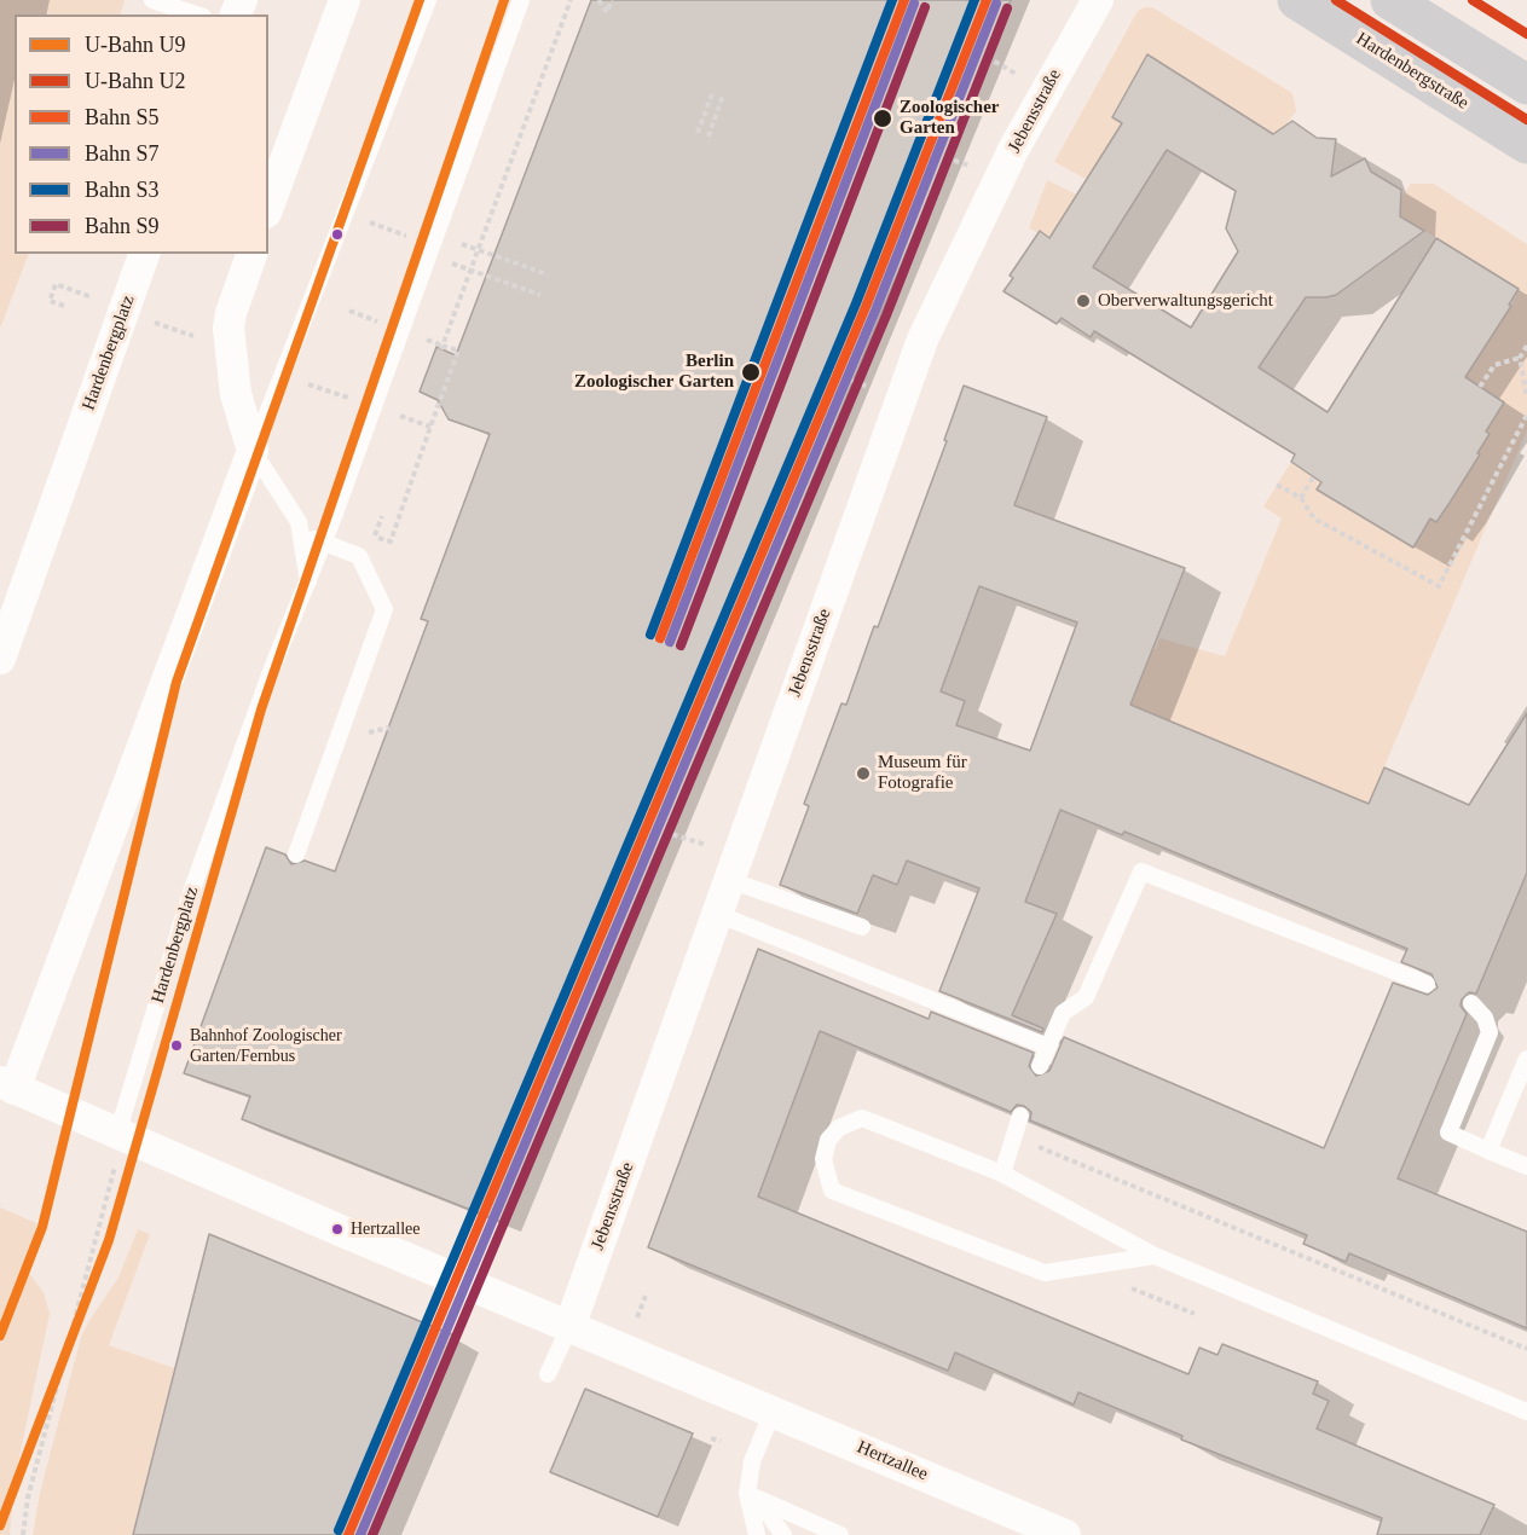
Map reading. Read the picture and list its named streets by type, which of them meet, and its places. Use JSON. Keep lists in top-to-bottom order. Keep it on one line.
{"streets":{"main road":["Hardenbergstraße"],"street":["Jebensstraße","Hardenbergplatz","Hertzallee"]},"crossings":[["Jebensstraße","Hertzallee"],["Hardenbergplatz","Hertzallee"]],"places":["Zoologischer Garten","Oberverwaltungsgericht","Berlin Zoologischer Garten","Museum für Fotografie","Bahnhof Zoologischer Garten/Fernbus","Hertzallee"],"lines":["metro line U9","metro line U2","rail line S5","rail line S3","rail line S7","rail line S9"],"legend":["U-Bahn U9","U-Bahn U2","Bahn S5","Bahn S7","Bahn S3","Bahn S9"]}
